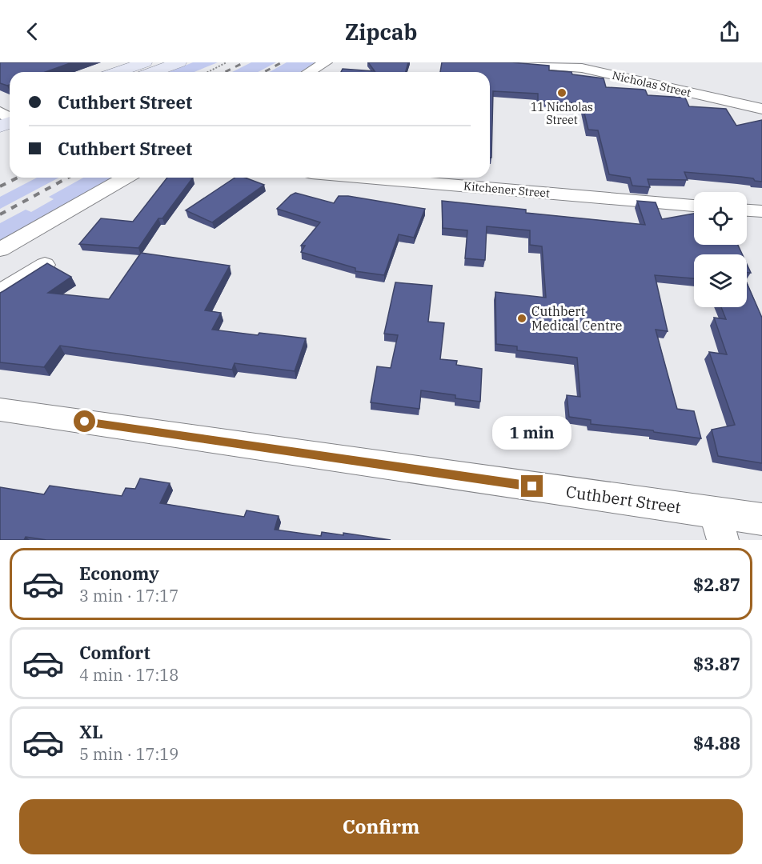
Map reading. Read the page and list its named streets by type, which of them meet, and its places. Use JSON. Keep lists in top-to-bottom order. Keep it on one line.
{"streets":{"street":["Nicholas Street","Kitchener Street","Cuthbert Street"]},"places":["11 Nicholas Street","Cuthbert Medical Centre"],"page":{"header":"Zipcab","banner":["Cuthbert Street","Cuthbert Street"],"bubble":"1 min","list":[{"name":"Economy","note":"3 min · 17:17","value":"$2.87"},{"name":"Comfort","note":"4 min · 17:18","value":"$3.87"},{"name":"XL","note":"5 min · 17:19","value":"$4.88"}],"buttons":"Confirm"}}
